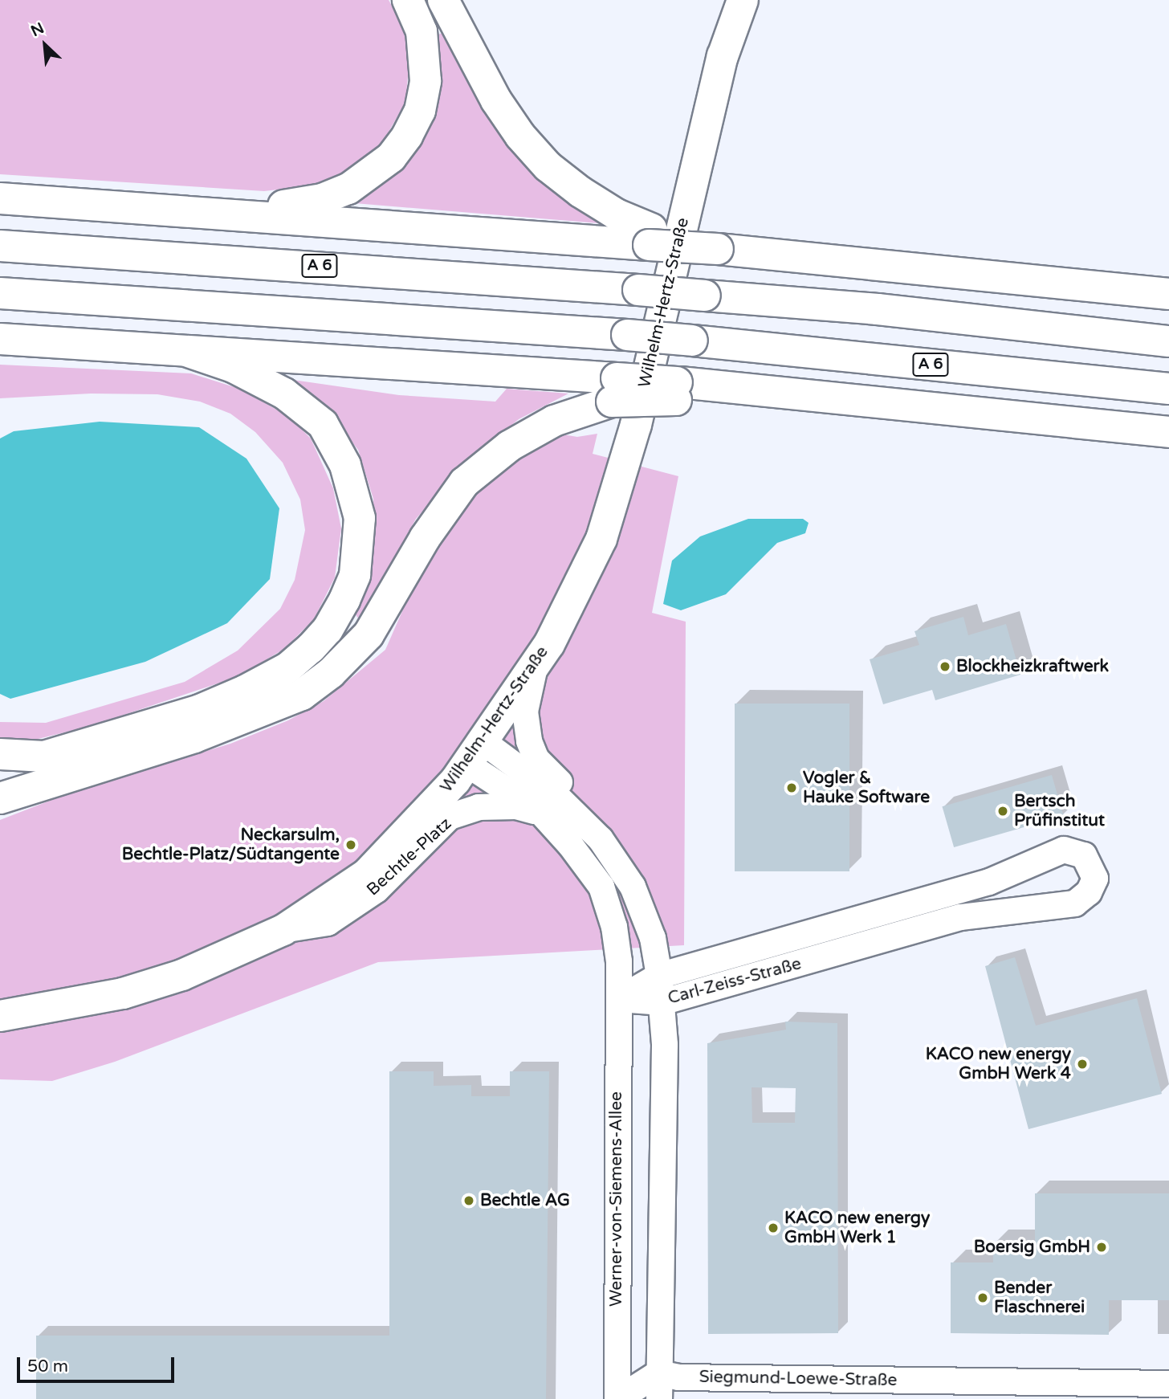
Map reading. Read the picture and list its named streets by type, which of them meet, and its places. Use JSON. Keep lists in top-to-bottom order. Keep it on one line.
{"streets":{"main road":["A 6","Wilhelm-Hertz-Straße"],"street":["Bechtle-Platz","Carl-Zeiss-Straße","Werner-von-Siemens-Allee","Siegmund-Loewe-Straße"]},"crossings":[["Wilhelm-Hertz-Straße","Bechtle-Platz"],["Carl-Zeiss-Straße","Werner-von-Siemens-Allee"]],"places":["Blockheizkraftwerk","Vogler & Hauke Software","Bertsch Prüfinstitut","Neckarsulm, Bechtle-Platz/Südtangente","KACO new energy GmbH Werk 4","Bechtle AG","KACO new energy GmbH Werk 1","Boersig GmbH","Bender Flaschnerei"],"scale_bar":"50 m","north":"top left"}
